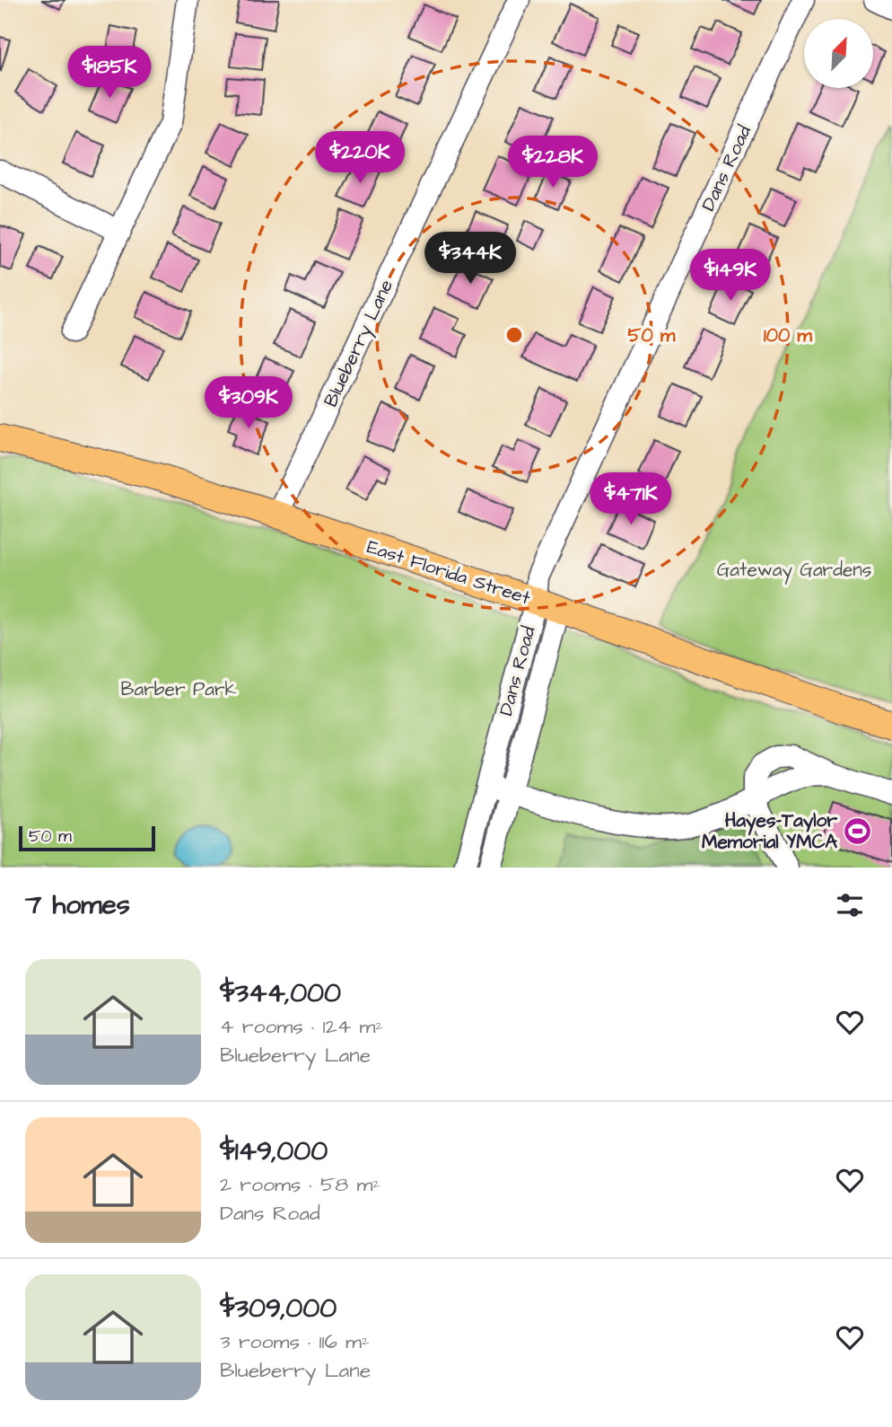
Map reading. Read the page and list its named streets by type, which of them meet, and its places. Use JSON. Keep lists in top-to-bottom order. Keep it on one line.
{"streets":{"main road":["East Florida Street"],"street":["Dans Road","Blueberry Lane"]},"crossings":[["Dans Road","East Florida Street"],["Blueberry Lane","East Florida Street"]],"parks":["Gateway Gardens","Barber Park"],"places":{"sports":["Hayes-Taylor Memorial YMCA"]},"scale_bar":"50 m","north":"top right","page":{"price":["$185K","$220K","$228K","$344K","$149K","$309K","$471K"],"scale":"50 m","heading":"7 homes","list":[{"name":"$344,000","note":"4 rooms · 124 m² · Blueberry Lane"},{"name":"$149,000","note":"2 rooms · 58 m² · Dans Road"},{"name":"$309,000","note":"3 rooms · 116 m² · Blueberry Lane"}]},"rings":["50 m","100 m"]}
